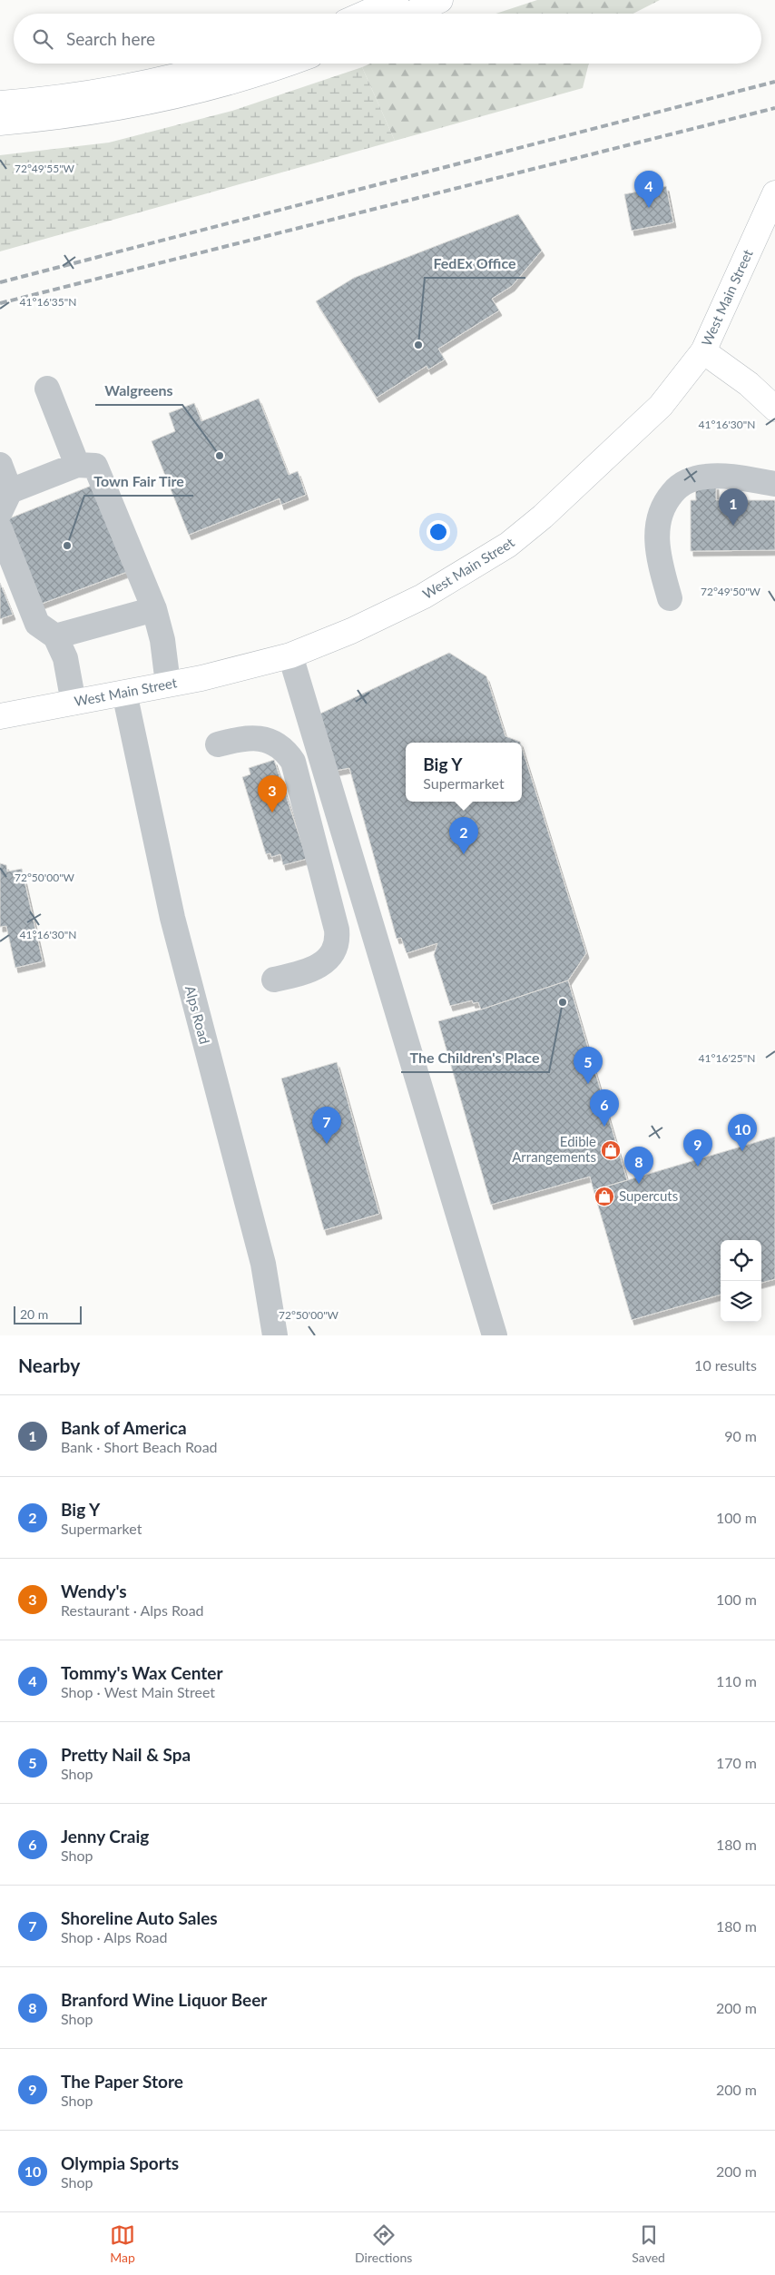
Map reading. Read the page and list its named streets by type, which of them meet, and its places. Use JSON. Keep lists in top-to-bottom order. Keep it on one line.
{"streets":{"main road":["West Main Street"],"street":["Alps Road"]},"crossings":[["West Main Street","Alps Road"]],"places":{"other":["FedEx Office","Walgreens","Town Fair Tire","The Children's Place"],"shop":["Edible Arrangements","Supercuts"]},"scale_bar":"20 m","page":{"search":"Search here","pins":["4","1","3","2","5","6","7","10","9","8"],"popup":["Big Y","Supermarket"],"scale":"20 m","heading":["Nearby","10 results"],"list":[{"mark":"1","name":"Bank of America","note":"Bank · Short Beach Road","value":"90 m"},{"mark":"2","name":"Big Y","note":"Supermarket","value":"100 m"},{"mark":"3","name":"Wendy's","note":"Restaurant · Alps Road","value":"100 m"},{"mark":"4","name":"Tommy's Wax Center","note":"Shop · West Main Street","value":"110 m"},{"mark":"5","name":"Pretty Nail & Spa","note":"Shop","value":"170 m"},{"mark":"6","name":"Jenny Craig","note":"Shop","value":"180 m"},{"mark":"7","name":"Shoreline Auto Sales","note":"Shop · Alps Road","value":"180 m"},{"mark":"8","name":"Branford Wine Liquor Beer","note":"Shop","value":"200 m"},{"mark":"9","name":"The Paper Store","note":"Shop","value":"200 m"},{"mark":"10","name":"Olympia Sports","note":"Shop","value":"200 m"}],"nav":["Map","Directions","Saved"]},"coordinates":["72°49'55\"W","41°16'35\"N","41°16'30\"N","72°49'50\"W","72°50'00\"W","41°16'25\"N"]}
